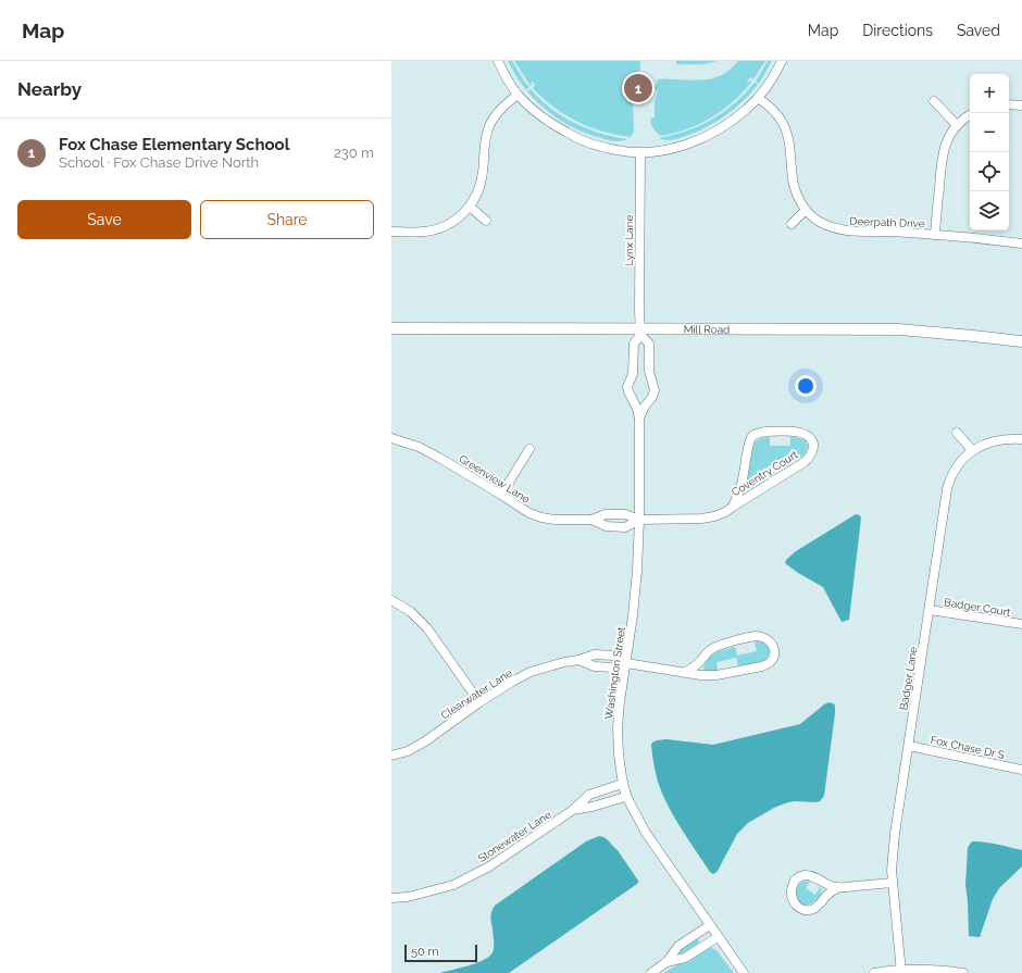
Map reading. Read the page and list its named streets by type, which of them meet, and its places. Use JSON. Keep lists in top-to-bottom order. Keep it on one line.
{"streets":{"street":["Deerpath Drive","Lynx Lane","Mill Road","Coventry Court","Greenview Lane","Badger Court","Washington Street","Badger Lane","Clearwater Lane","Fox Chase Dr S","Stonewater Lane"]},"crossings":[["Lynx Lane","Mill Road"],["Lynx Lane","Washington Street"],["Mill Road","Washington Street"],["Coventry Court","Greenview Lane"],["Coventry Court","Washington Street"],["Greenview Lane","Washington Street"],["Badger Court","Badger Lane"],["Washington Street","Clearwater Lane"],["Washington Street","Stonewater Lane"],["Badger Lane","Fox Chase Dr S"]],"scale_bar":"50 m","page":{"header":"Map","nav":["Map","Directions","Saved"],"heading":"Nearby","pins":"1","map_buttons":["+","−"],"list":[{"mark":"1","name":"Fox Chase Elementary School","note":"School · Fox Chase Drive North","value":"230 m"}],"buttons":["Save","Share"],"scale":"50 m"}}
